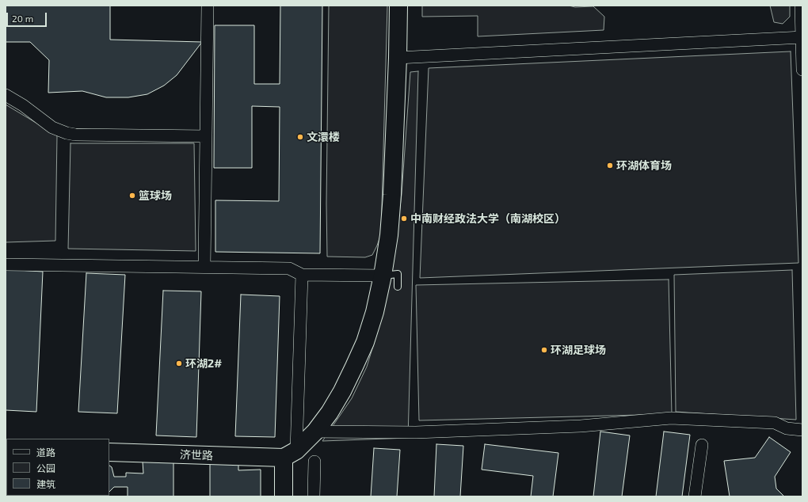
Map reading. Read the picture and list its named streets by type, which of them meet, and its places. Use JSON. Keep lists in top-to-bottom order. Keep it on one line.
{"streets":{"street":["济世路"]},"places":["文澴楼","环湖体育场","篮球场","中南财经政法大学（南湖校区）","环湖足球场","环湖2#"],"legend":["道路","公园","建筑"],"scale_bar":"20 m"}
